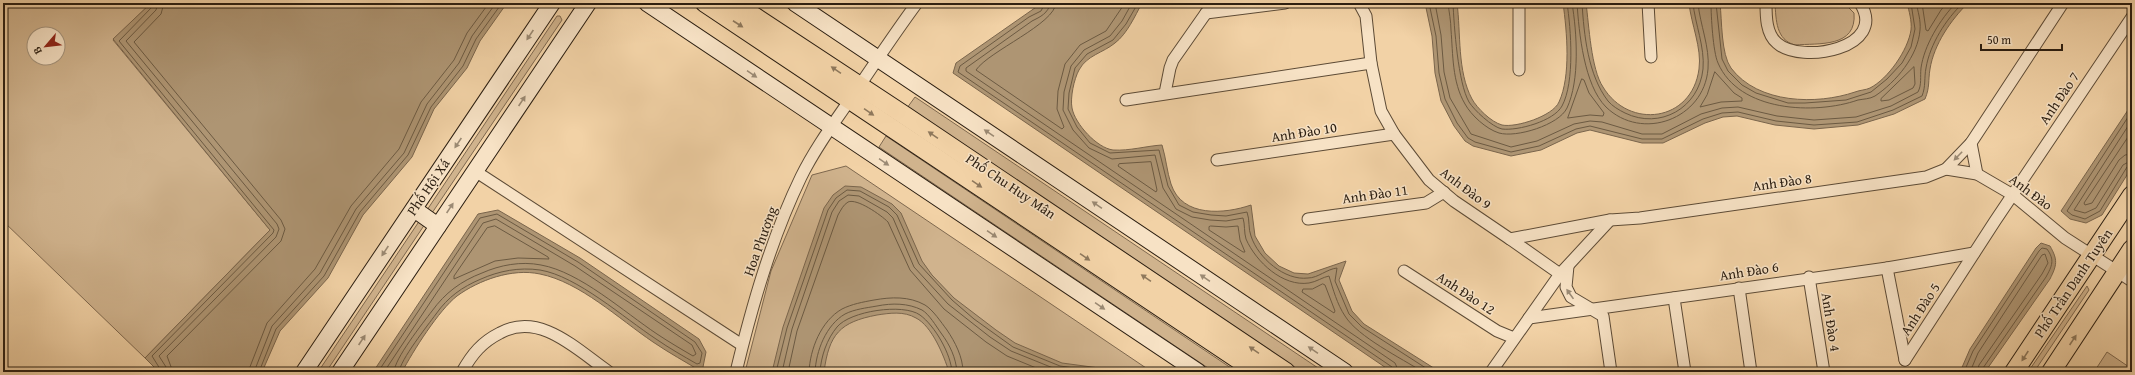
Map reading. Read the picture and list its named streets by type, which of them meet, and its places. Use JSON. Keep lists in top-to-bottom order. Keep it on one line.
{"streets":{"main road":["Phố Chu Huy Mân","Phố Hội Xá","Phố Trần Danh Tuyên"],"street":["Anh Đào 7","Anh Đào 10","Anh Đào 8","Anh Đào 9","Anh Đào","Anh Đào 11","Hoa Phượng","Anh Đào 6","Anh Đào 12","Anh Đào 5","Anh Đào 4"]},"crossings":[["Anh Đào 7","Anh Đào"],["Anh Đào 7","Anh Đào 5"],["Anh Đào 10","Anh Đào 9"],["Anh Đào 8","Anh Đào"],["Phố Chu Huy Mân","Hoa Phượng"],["Anh Đào 9","Anh Đào 11"],["Anh Đào","Phố Trần Danh Tuyên"],["Anh Đào","Anh Đào 5"],["Anh Đào 6","Anh Đào 5"],["Anh Đào 6","Anh Đào 4"]],"scale_bar":"50 m","north":"bottom left"}
